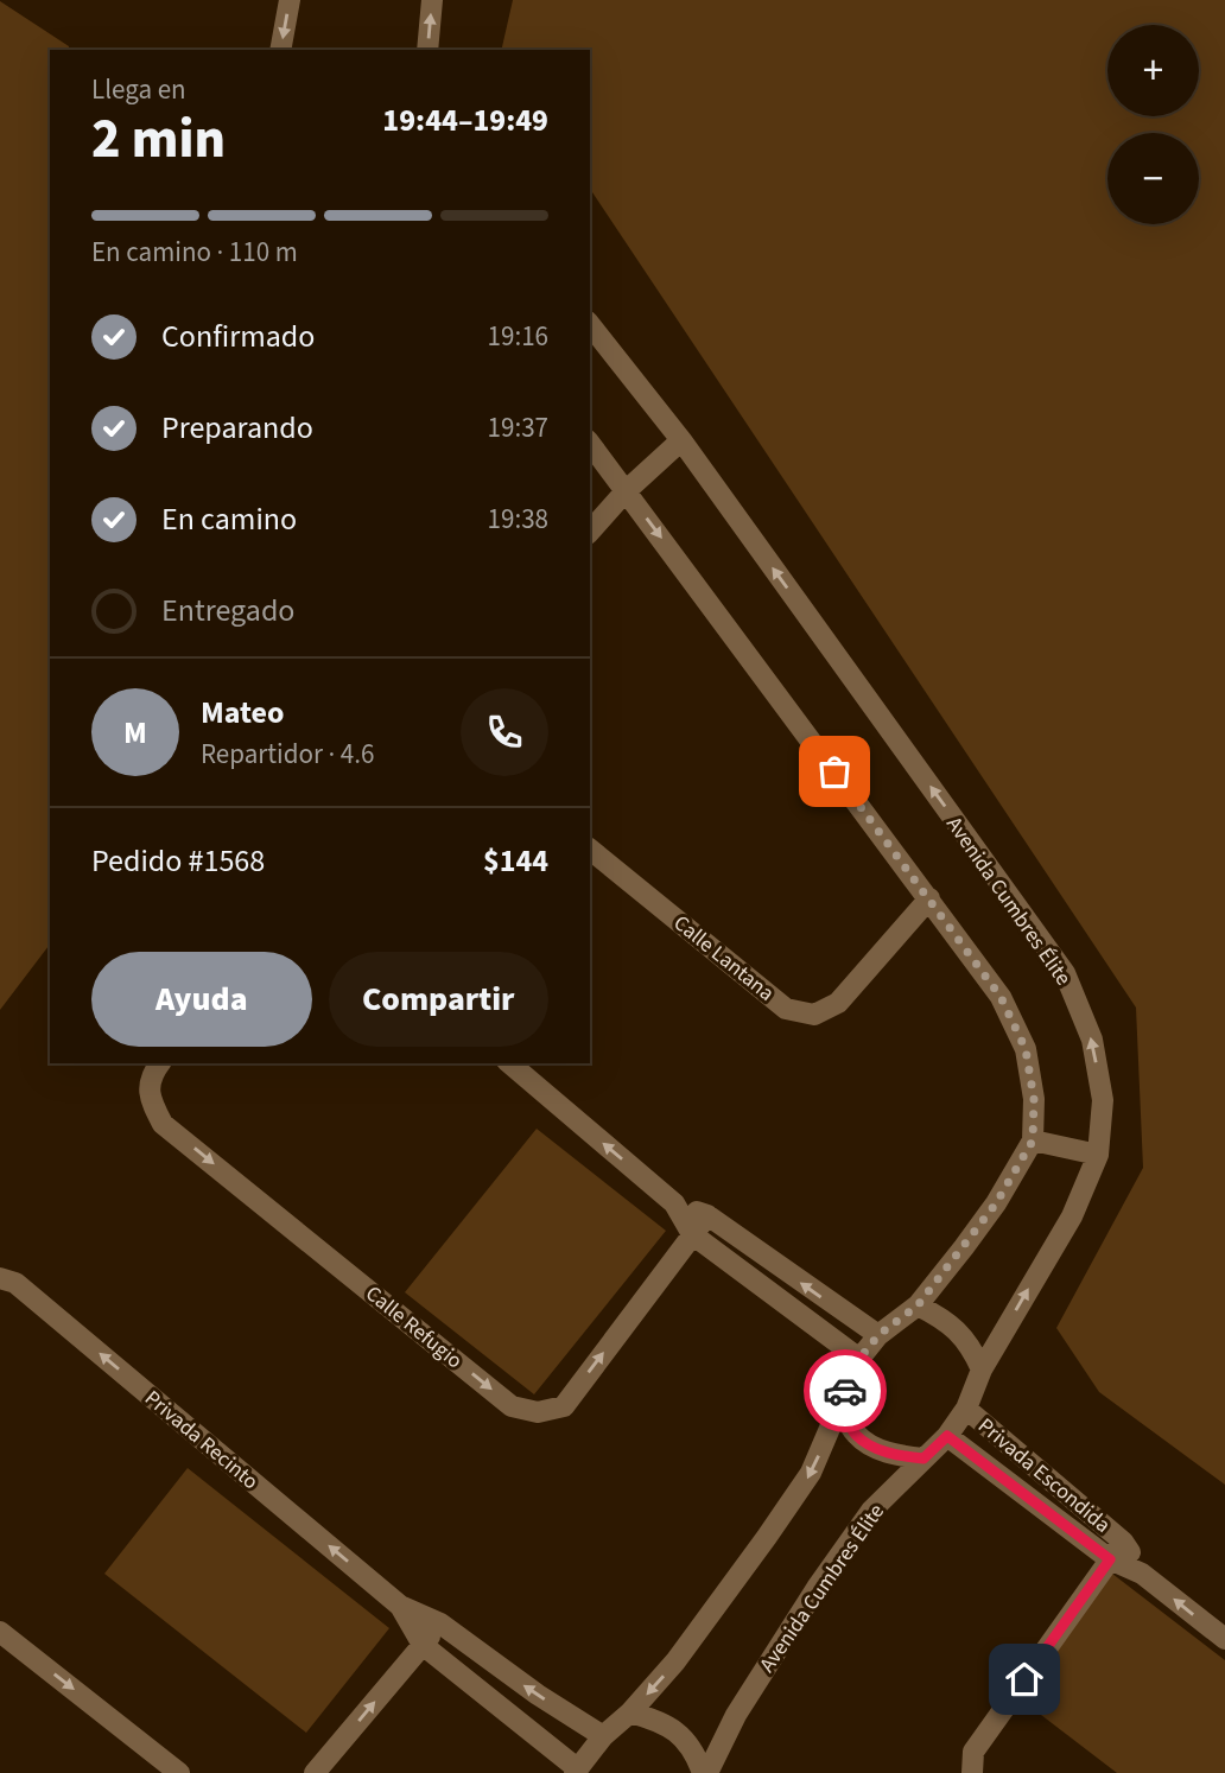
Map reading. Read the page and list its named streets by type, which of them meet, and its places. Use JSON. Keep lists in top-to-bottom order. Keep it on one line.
{"streets":{"street":["Avenida Cumbres Élite","Calle Lantana","Calle Refugio","Privada Recinto","Privada Escondida"]},"crossings":[["Avenida Cumbres Élite","Privada Escondida"]],"one_way":["Privada Recinto"],"page":{"map_buttons":["+","−"],"heading":["2 min","Llega en","19:44–19:49"],"panel":["Mateo","Repartidor · 4.6","Pedido #1568","$144"],"bar":"En camino · 110 m","list":[["Confirmado","19:16"],["Preparando","19:37"],["En camino","19:38"],"Entregado"],"round":"M","buttons":["Ayuda","Compartir"]}}
